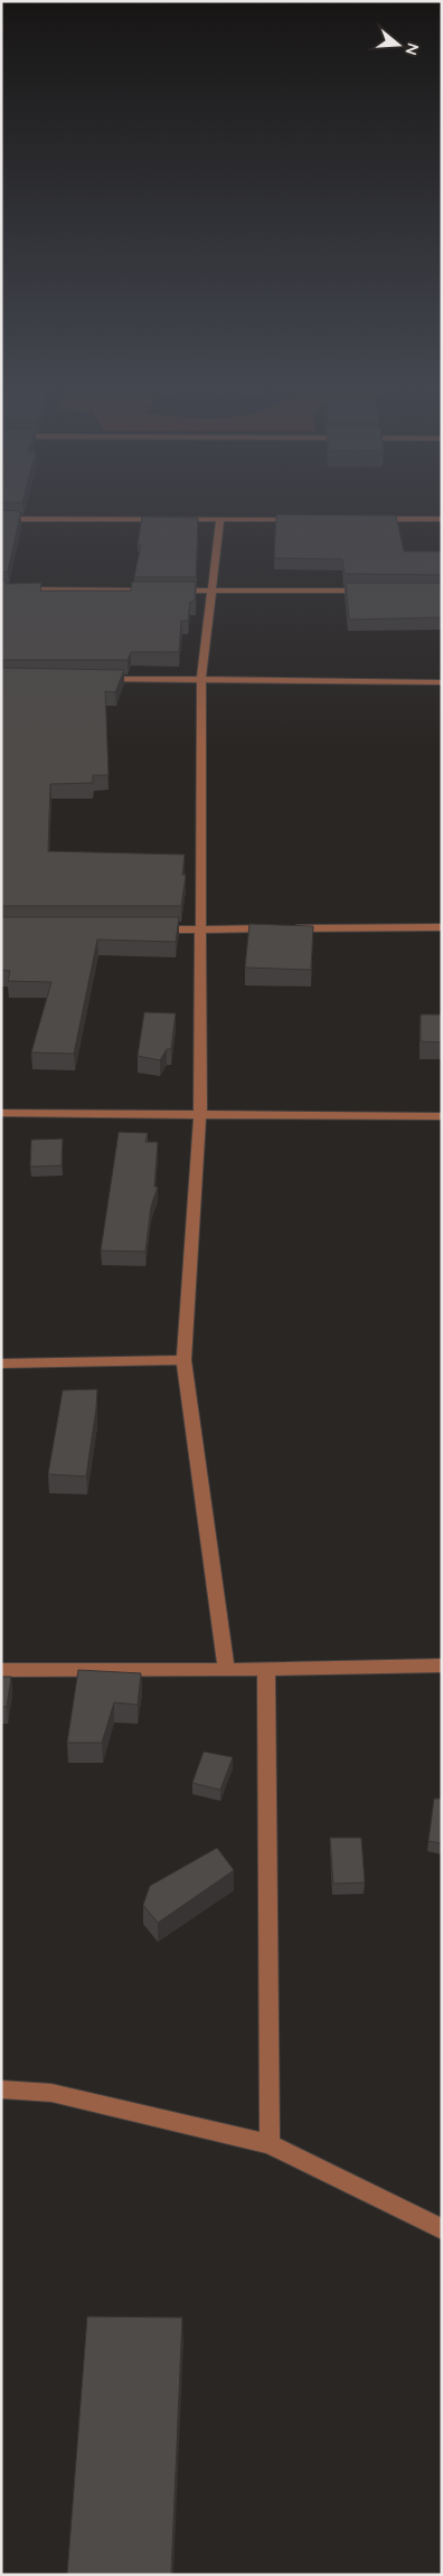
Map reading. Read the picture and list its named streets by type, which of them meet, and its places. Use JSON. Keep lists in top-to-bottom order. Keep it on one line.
{"north":"right"}
